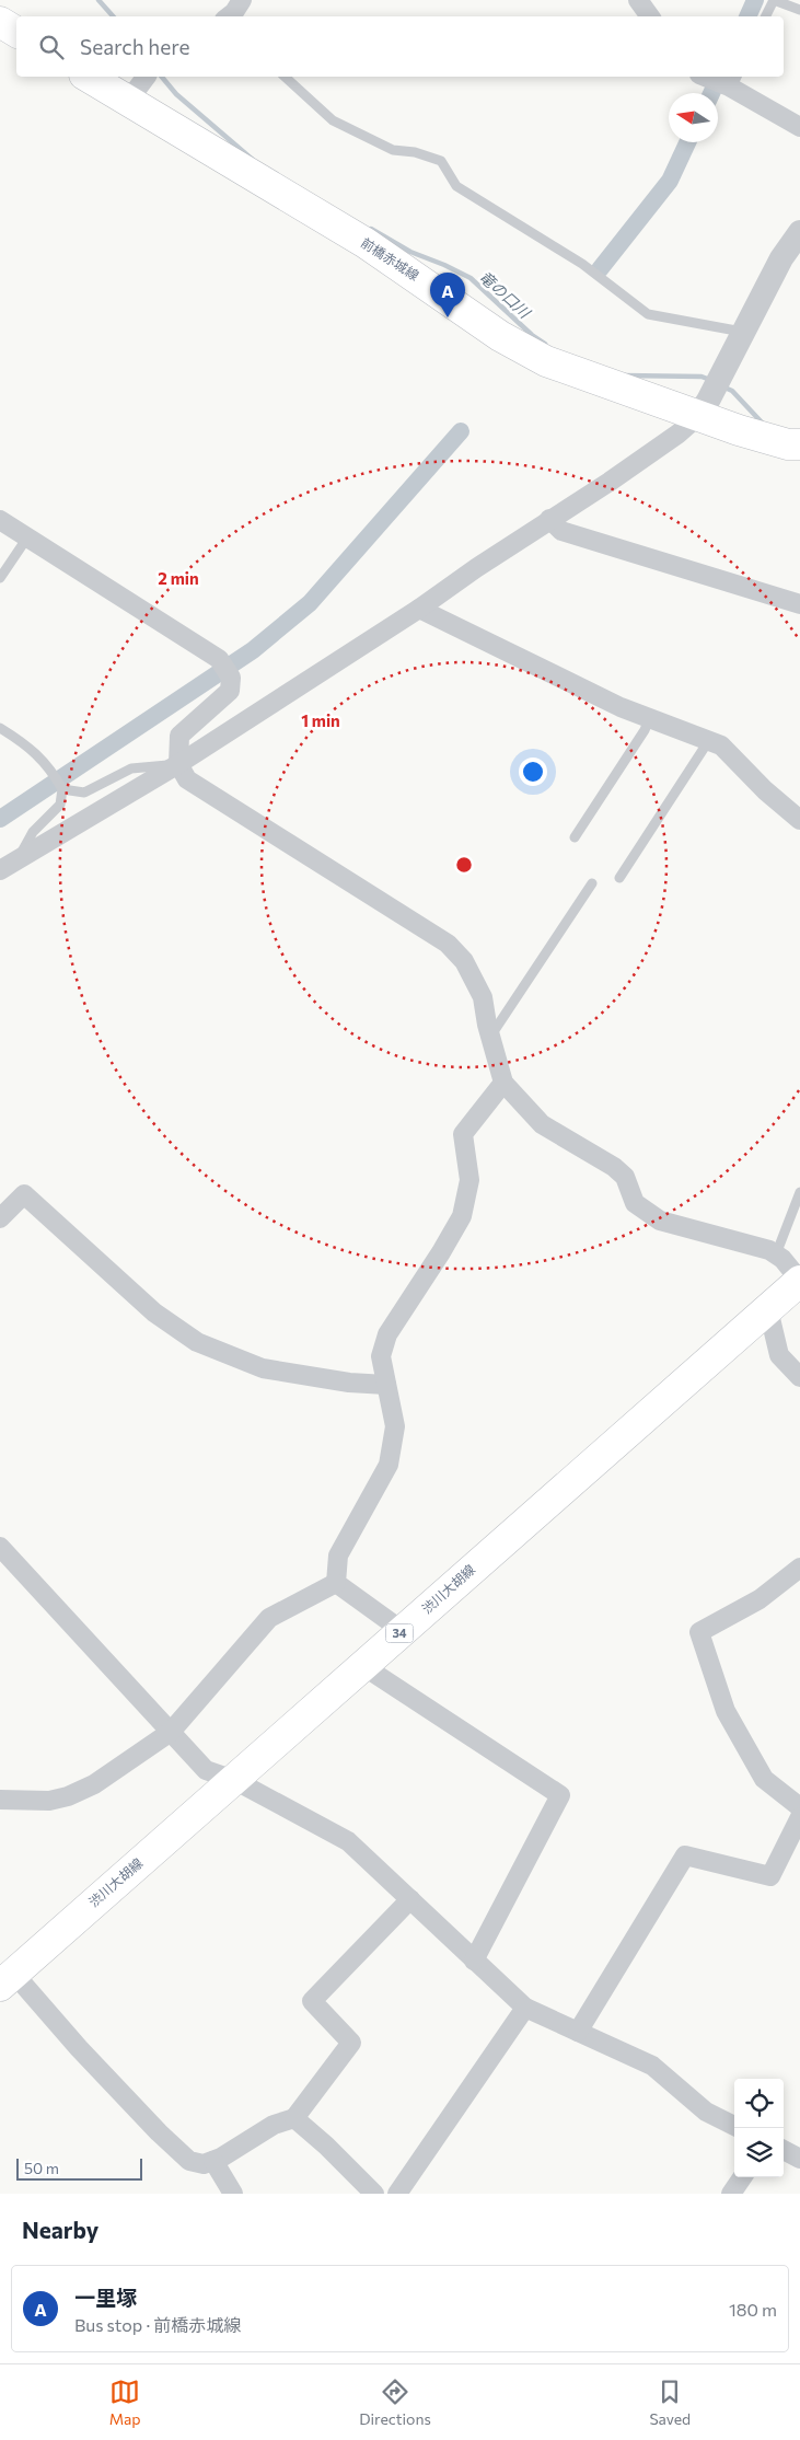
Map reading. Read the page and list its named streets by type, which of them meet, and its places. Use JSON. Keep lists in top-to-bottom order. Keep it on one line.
{"streets":{"main road":["前橋赤城線","渋川大胡線","34"]},"water":["竜の口川"],"scale_bar":"50 m","north":"left","page":{"search":"Search here","pins":"A","scale":"50 m","heading":"Nearby","list":[{"mark":"A","name":"一里塚","note":"Bus stop · 前橋赤城線","value":"180 m"}],"nav":["Map","Directions","Saved"]},"rings":["2 min","1 min"]}
